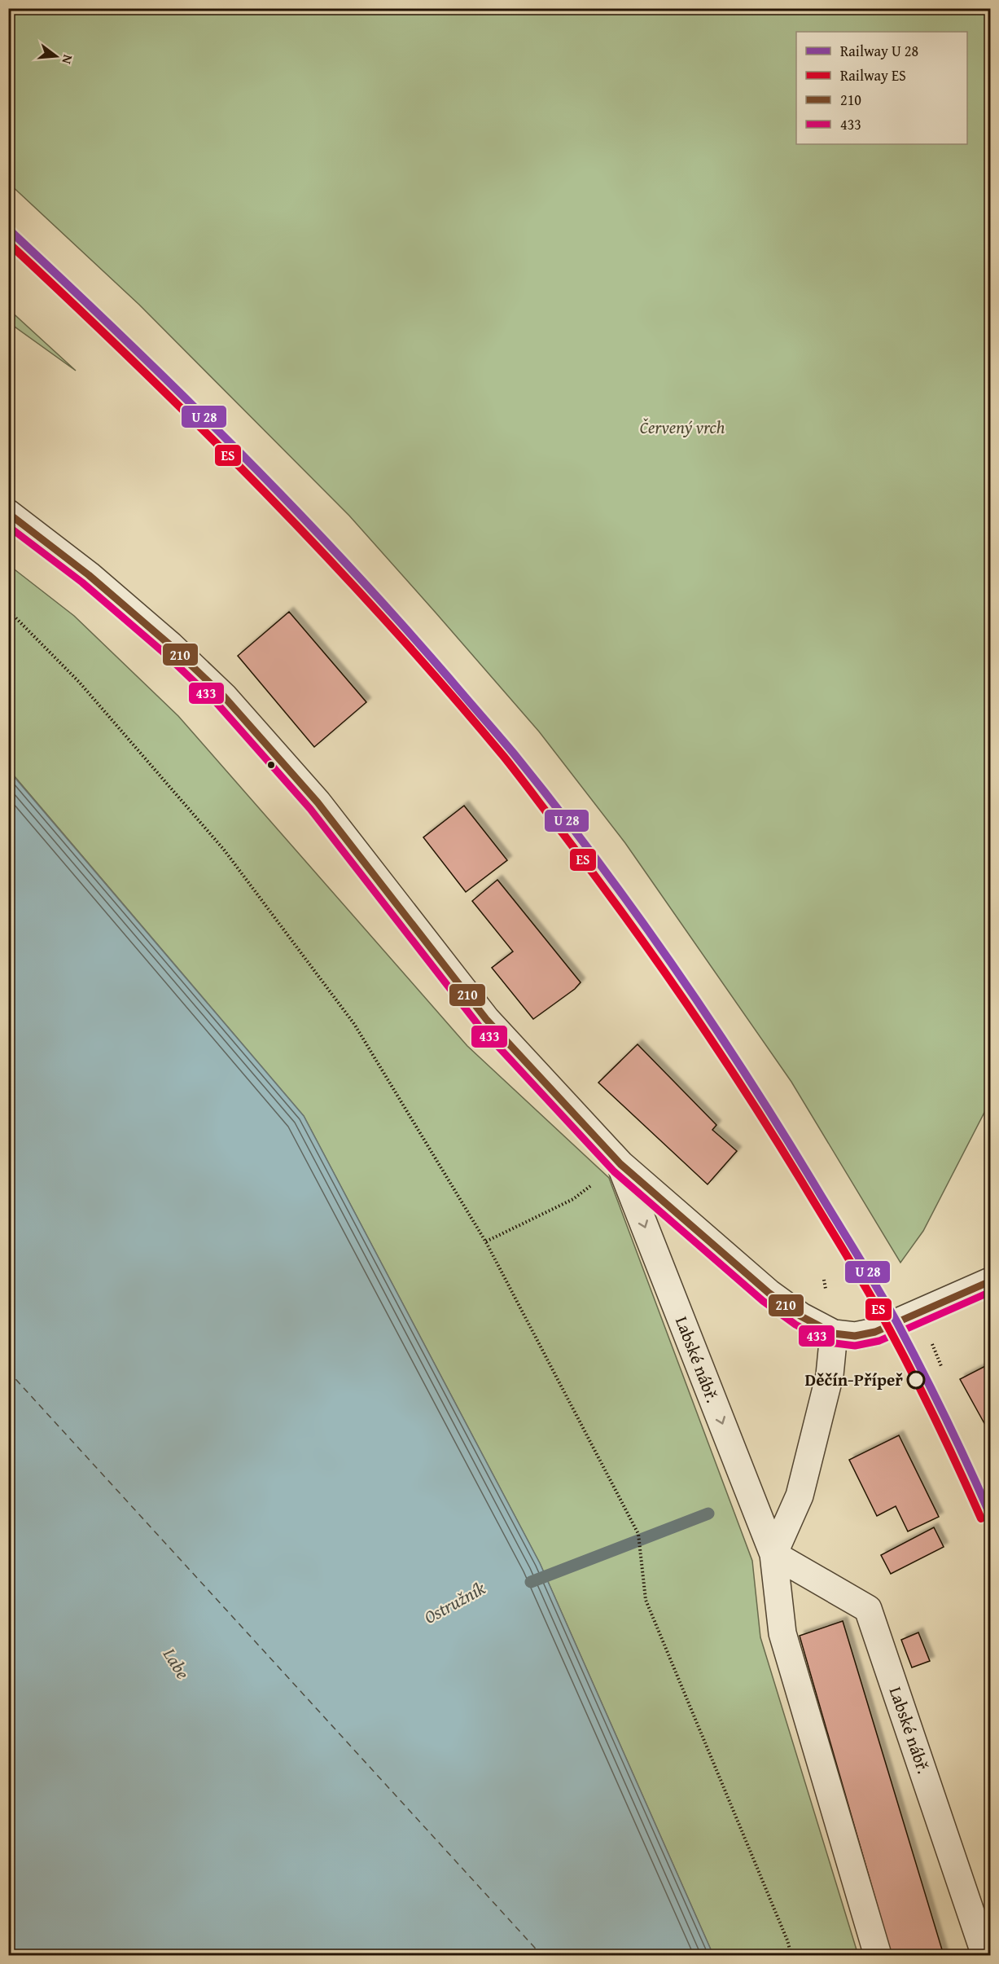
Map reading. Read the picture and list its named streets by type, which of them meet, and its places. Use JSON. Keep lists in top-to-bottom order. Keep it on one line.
{"streets":{"street":["Labské nábř."]},"water":["Ostružník","Labe"],"parks":["Červený vrch"],"places":["Děčín-Přípeř"],"lines":["rail line ES","transit line 210","transit line 433"],"legend":["Railway U 28","Railway ES","210","433"],"north":"right"}
